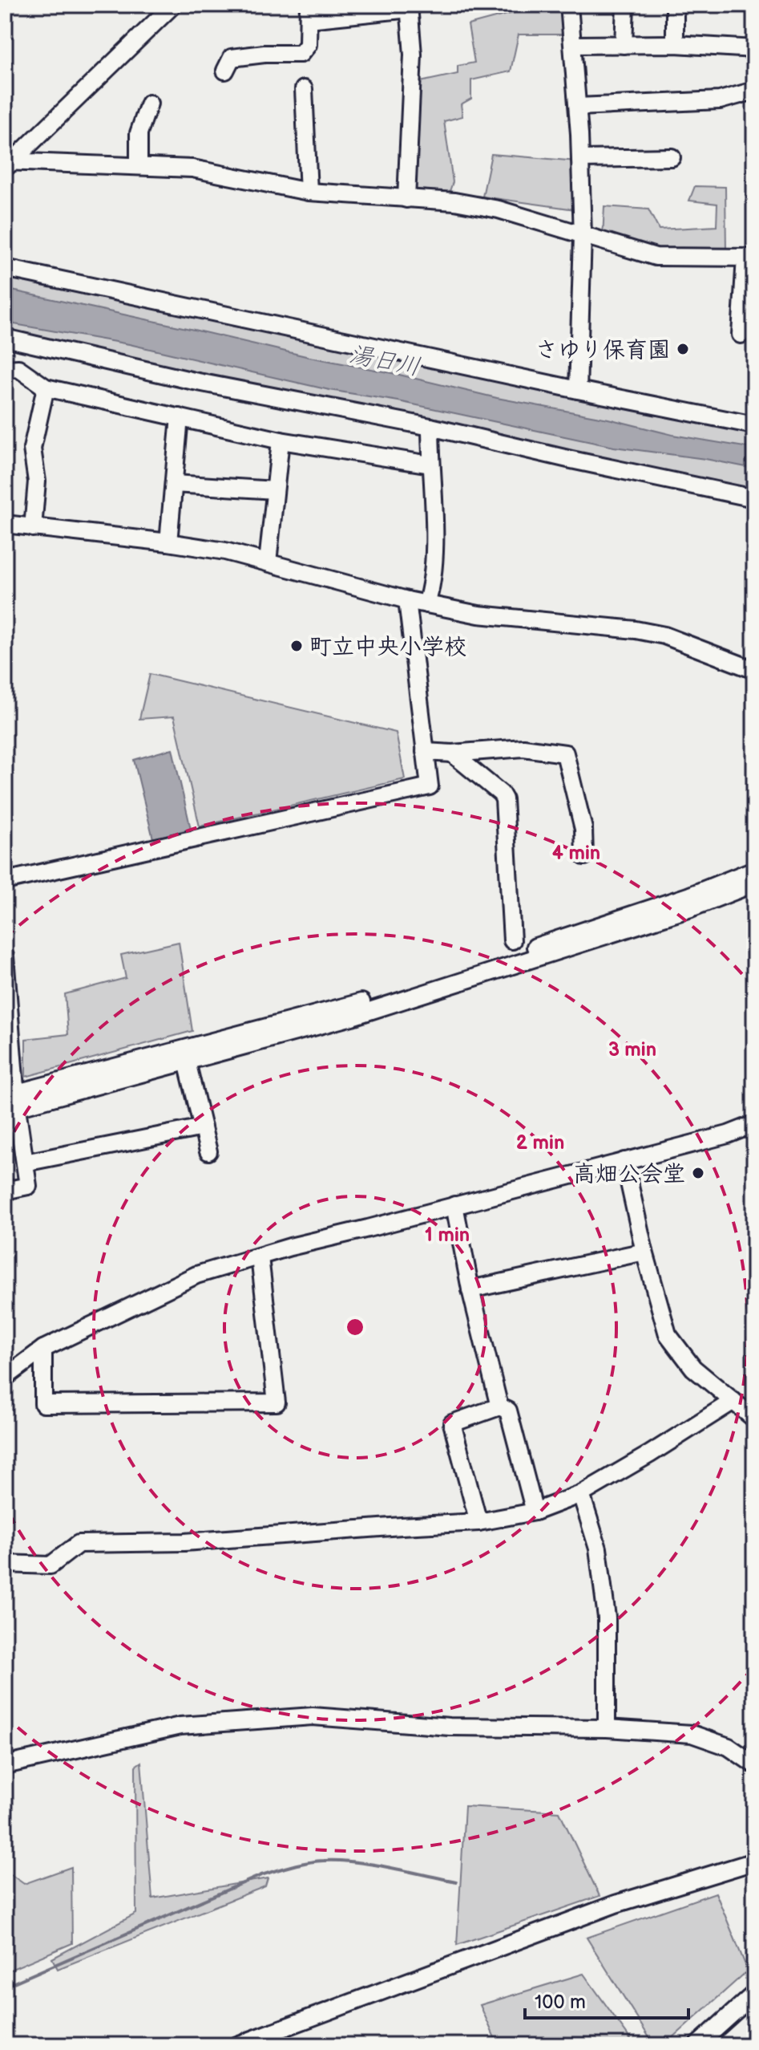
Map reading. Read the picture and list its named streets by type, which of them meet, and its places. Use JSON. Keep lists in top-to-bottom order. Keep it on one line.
{"water":["湯日川"],"places":["さゆり保育園","町立中央小学校","高畑公会堂"],"scale_bar":"100 m","rings":["4 min","3 min","2 min","1 min"]}
